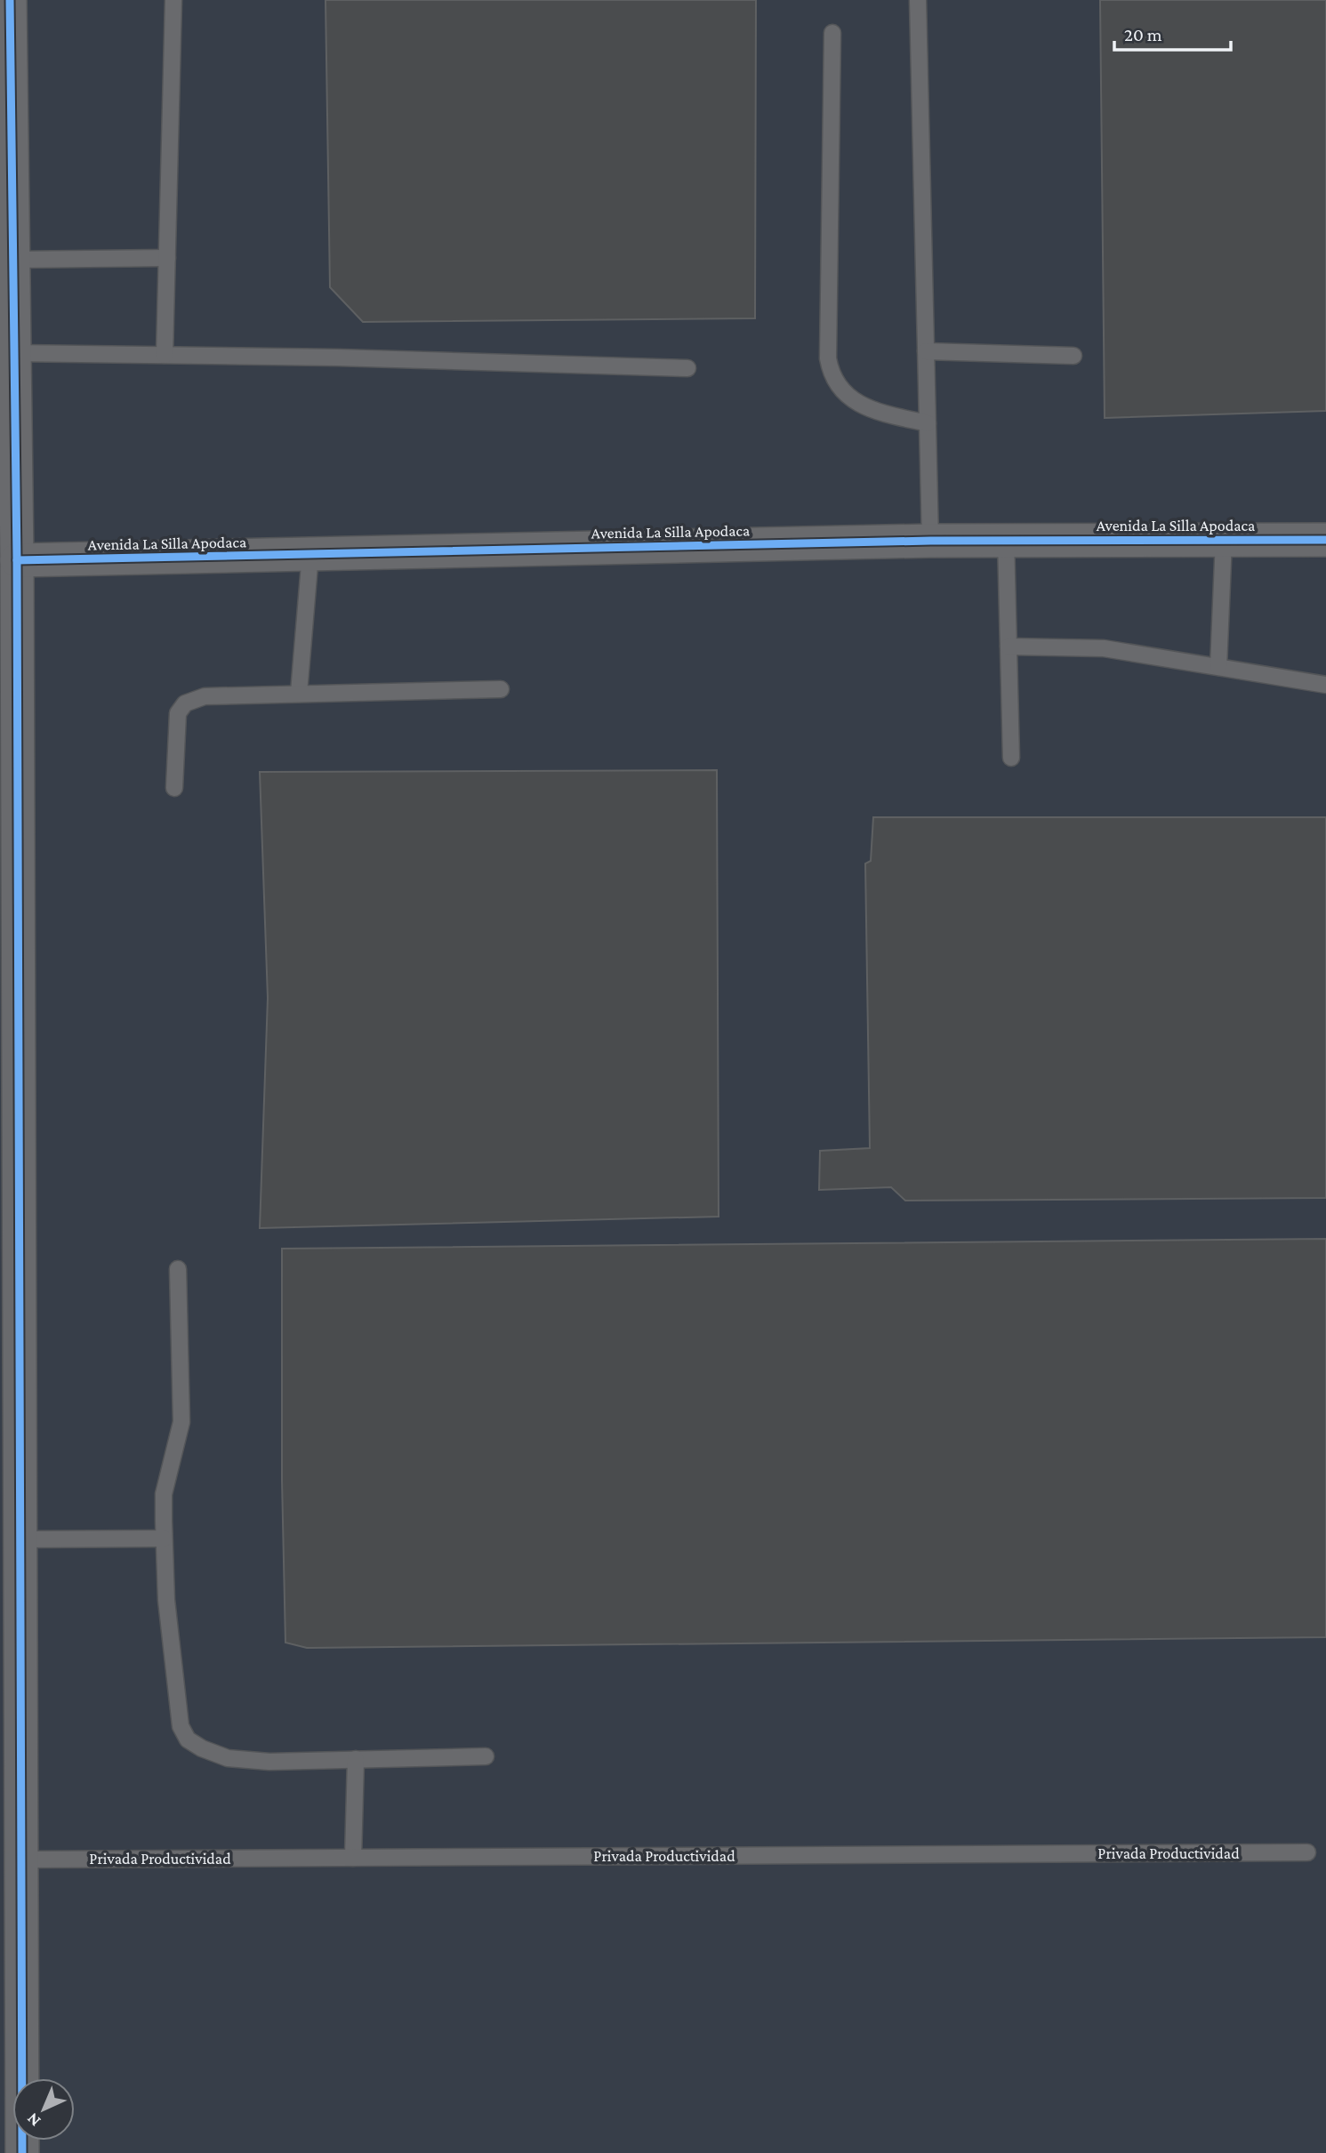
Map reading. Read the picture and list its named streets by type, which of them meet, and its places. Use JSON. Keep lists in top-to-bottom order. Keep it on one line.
{"streets":{"street":["Avenida La Silla Apodaca"],"lane":["Privada Productividad"]},"scale_bar":"20 m","north":"bottom left"}
